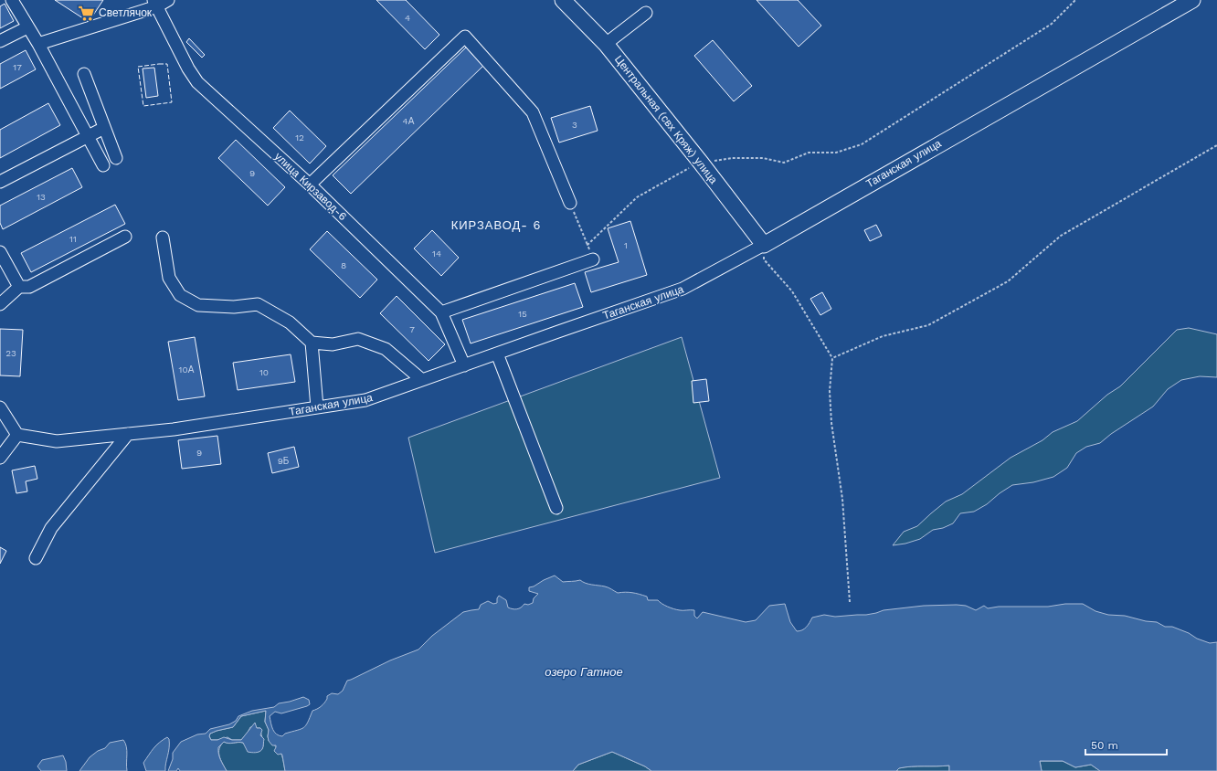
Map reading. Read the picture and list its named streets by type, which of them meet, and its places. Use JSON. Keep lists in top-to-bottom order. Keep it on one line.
{"streets":{"main road":["Центральная (свх Кряж) улица","Таганская улица"],"street":["улица Кирзавод-6"]},"crossings":[["Центральная (свх Кряж) улица","Таганская улица"],["Таганская улица","улица Кирзавод-6"]],"districts":["КИРЗАВОД- 6"],"water":["озеро Гатное"],"places":{"supermarket":["Светлячок"]},"house_numbers":["4","17","4А","3","12","9","13","11","1","14","8","15","7","23","10А","10","9","9Б"],"scale_bar":"50 m"}
